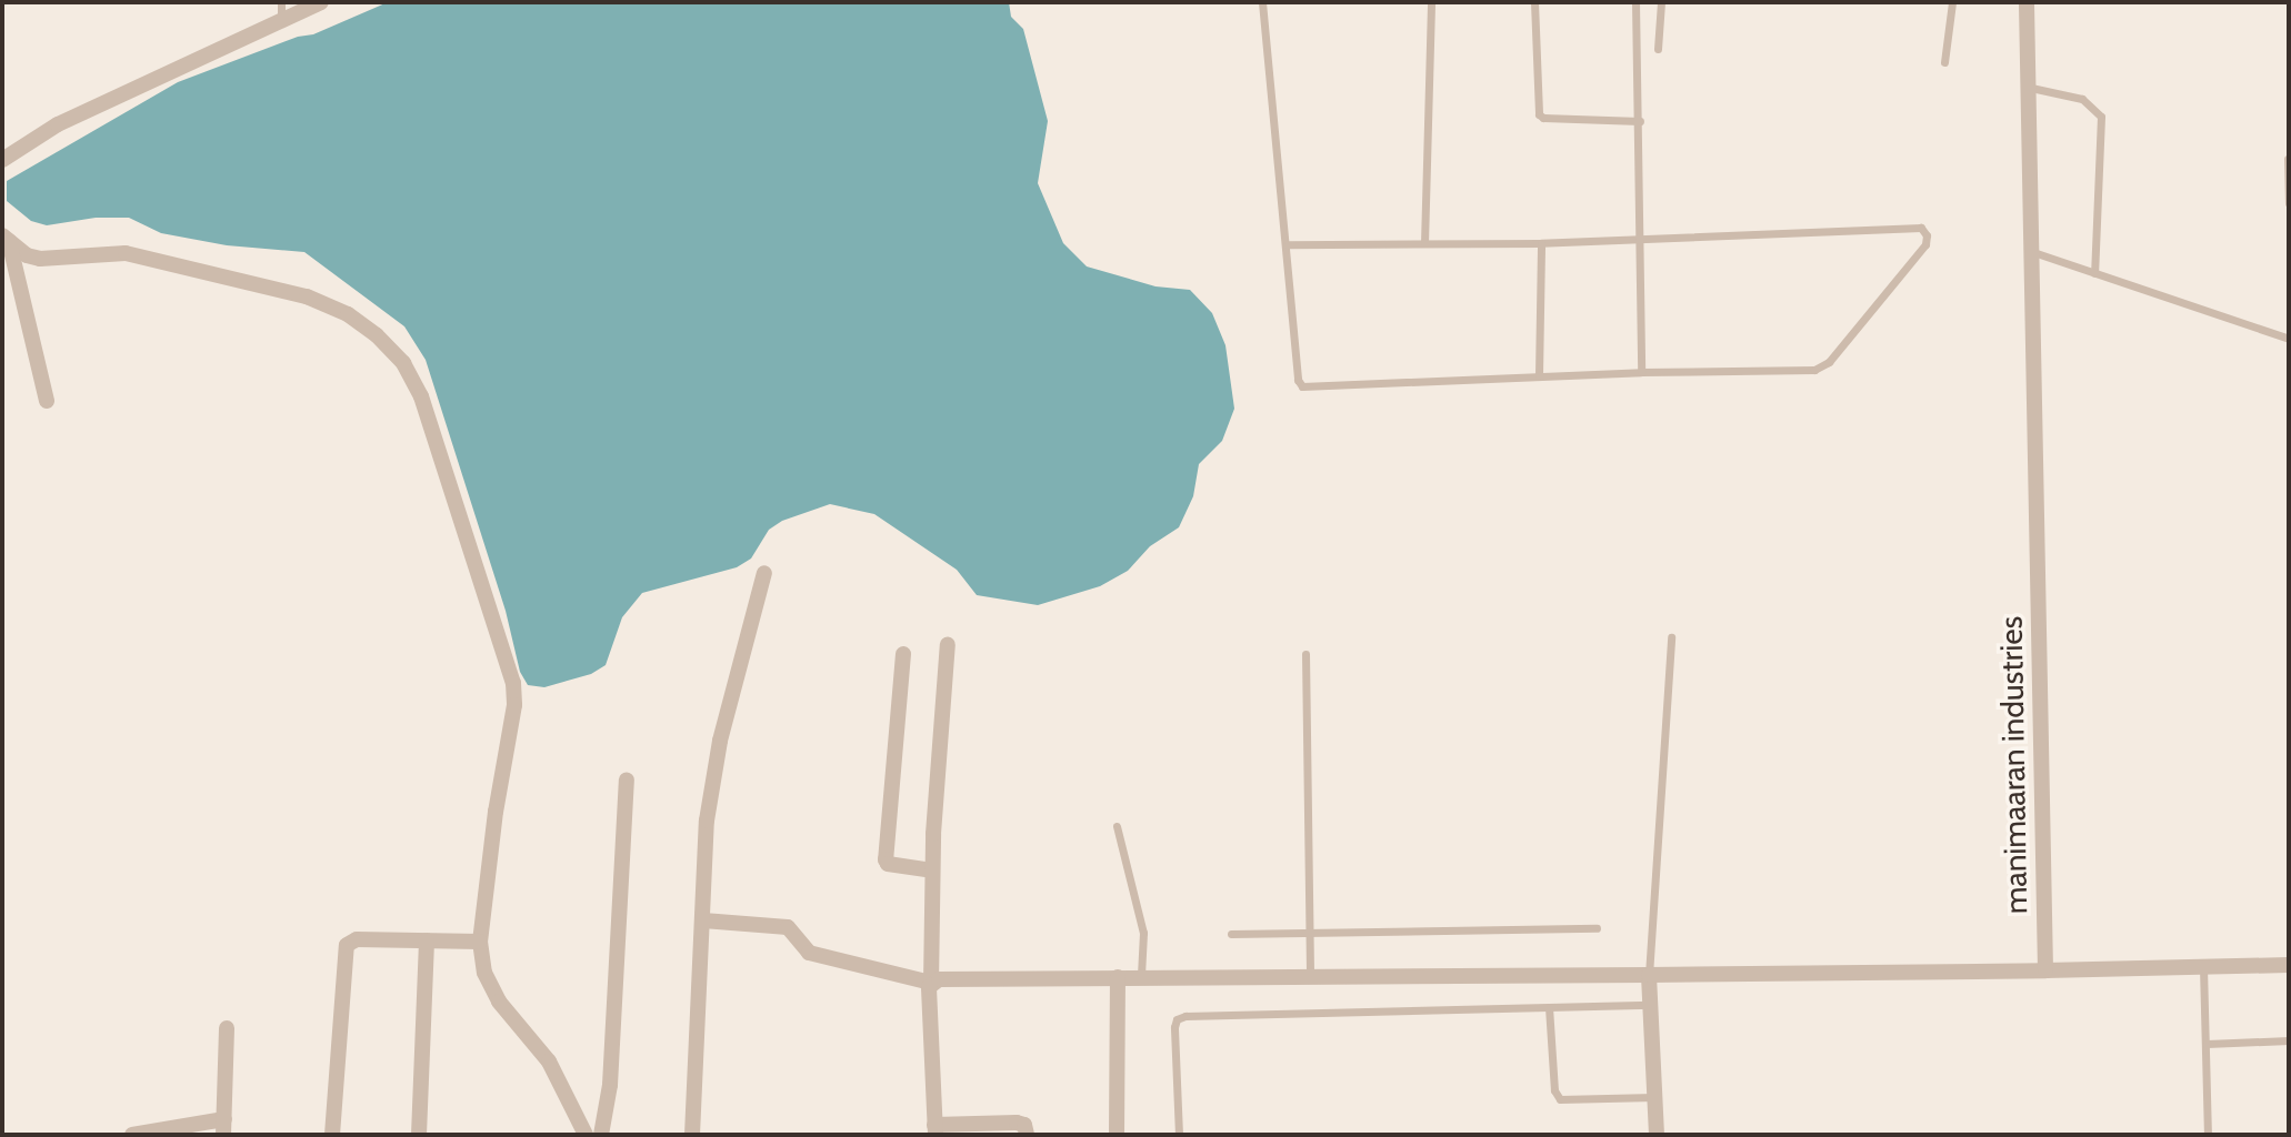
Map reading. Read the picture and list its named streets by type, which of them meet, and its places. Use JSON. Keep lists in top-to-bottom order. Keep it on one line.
{"streets":{"street":["manimaaran industries"]}}
